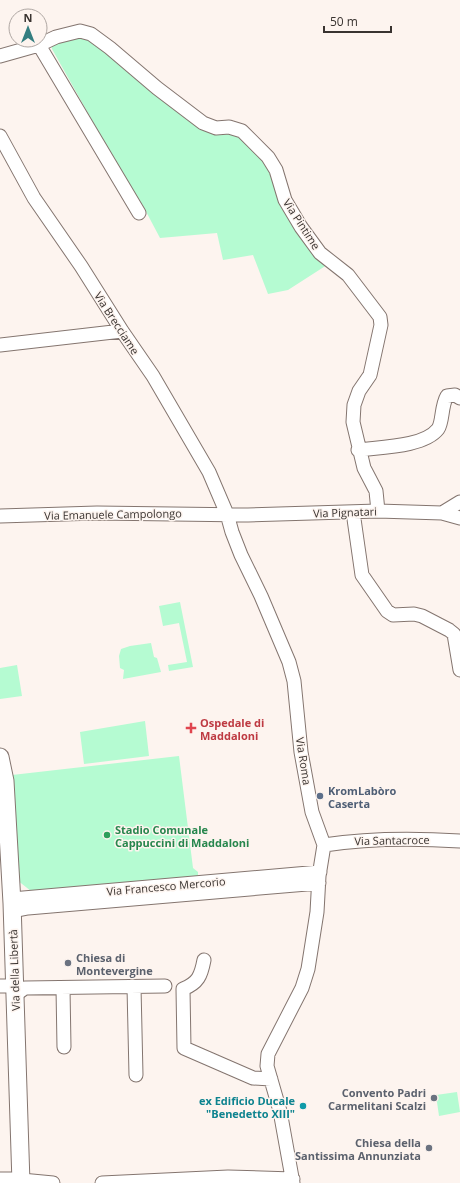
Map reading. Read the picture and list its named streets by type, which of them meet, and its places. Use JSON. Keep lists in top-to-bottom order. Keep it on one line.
{"streets":{"main road":["Via della Libertà"],"street":["Via Pintime","Via Brecciame","Via Pignatari","Via Emanuele Campolongo","Via Roma","Via Santacroce","Via Francesco Mercorio"]},"crossings":[["Via Pintime","Via Pignatari"],["Via Brecciame","Via Pignatari"],["Via Brecciame","Via Emanuele Campolongo"],["Via Brecciame","Via Roma"],["Via Pignatari","Via Emanuele Campolongo"],["Via Pignatari","Via Roma"],["Via Emanuele Campolongo","Via Roma"],["Via Roma","Via Santacroce"],["Via Francesco Mercorio","Via della Libertà"]],"places":{"health":["Ospedale di Maddaloni"],"other":["KromLabòro Caserta","Stadio Comunale Cappuccini di Maddaloni","Chiesa di Montevergine","Convento Padri Carmelitani Scalzi","ex Edificio Ducale \"Benedetto XIII\"","Chiesa della Santissima Annunziata"]},"scale_bar":"50 m","north":"top"}
